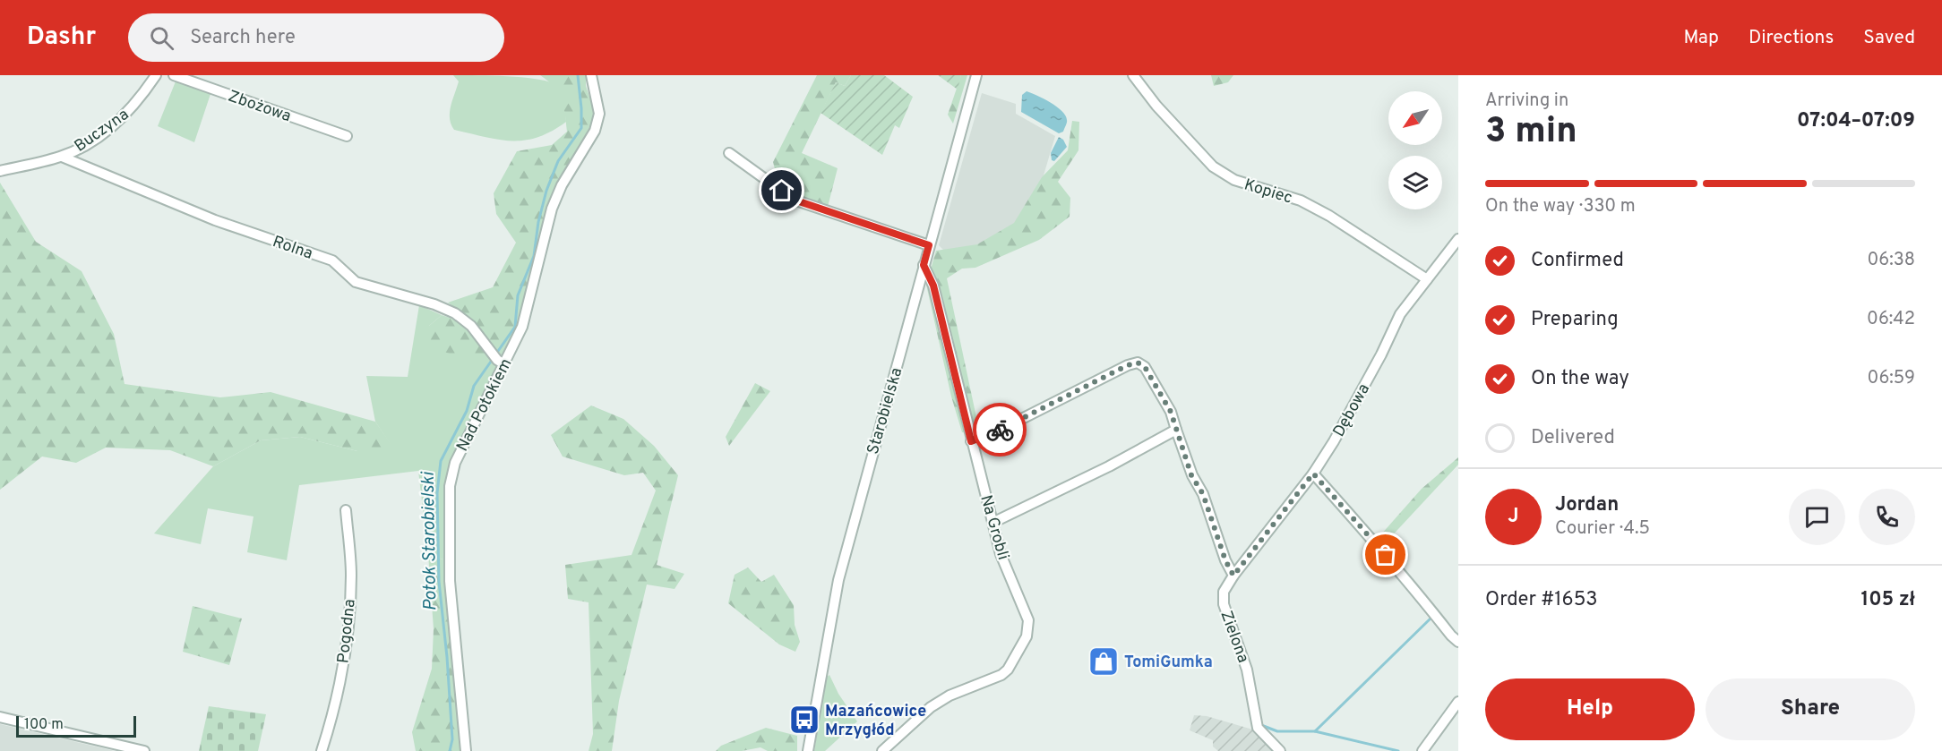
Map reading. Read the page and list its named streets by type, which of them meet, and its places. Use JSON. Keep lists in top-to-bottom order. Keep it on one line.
{"streets":{"street":["Zbożowa","Buczyna","Kopiec","Rolna","Nad Potokiem","Dębowa","Starobielska","Na Grobli","Pogodna","Zielona"]},"crossings":[["Buczyna","Rolna"],["Kopiec","Dębowa"],["Rolna","Nad Potokiem"],["Dębowa","Zielona"],["Starobielska","Na Grobli"]],"water":["Potok Starobielski"],"places":{"shop":["TomiGumka"],"bus stop":["Mazańcowice Mrzygłód"]},"scale_bar":"100 m","north":"bottom left","page":{"header":"Dashr","search":"Search here","nav":["Map","Directions","Saved"],"heading":["3 min","Arriving in","07:04–07:09"],"panel":["Jordan","Courier · 4.5","Order #1653","105 zł"],"bar":"On the way · 330 m","list":[["Confirmed","06:38"],["Preparing","06:42"],["On the way","06:59"],"Delivered"],"round":"J","buttons":["Help","Share"],"scale":"100 m"}}
